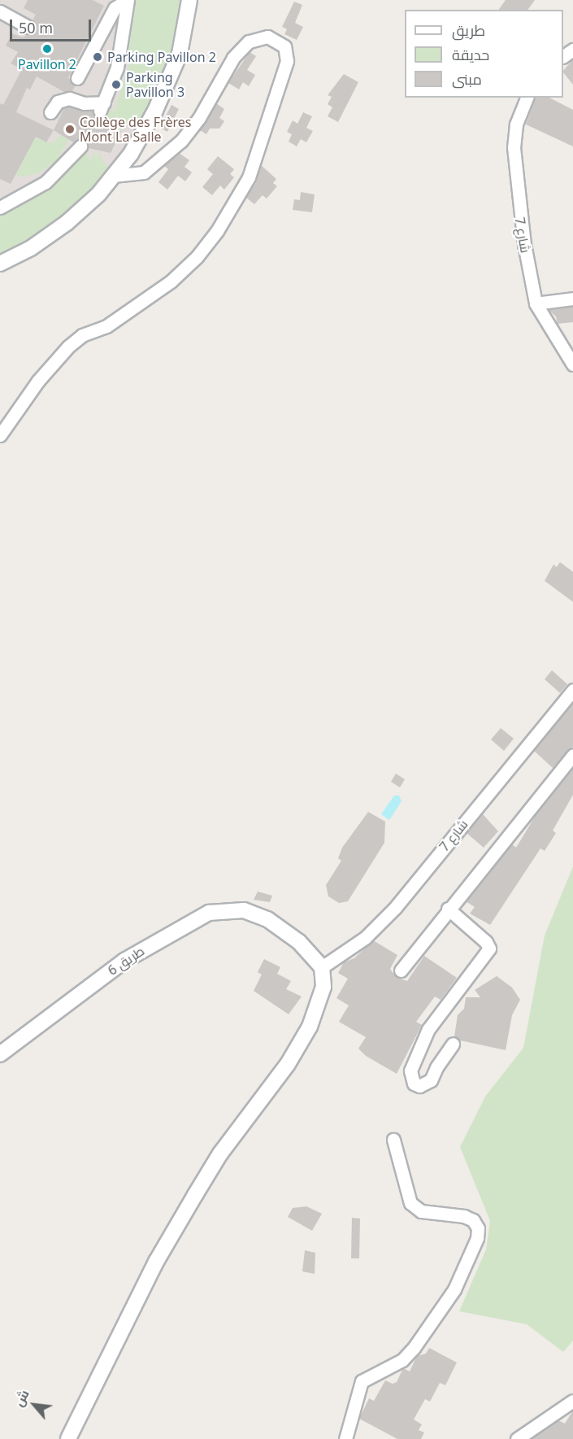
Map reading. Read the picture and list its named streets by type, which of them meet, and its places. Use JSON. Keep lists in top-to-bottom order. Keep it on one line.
{"streets":{"street":["شارع 7","طريق 6"]},"crossings":[["شارع 7","طريق 6"]],"places":["Pavillon 2","Parking Pavillon 2","Parking Pavillon 3","Collège des Frères Mont La Salle"],"legend":["طريق","حديقة","مبنى"],"scale_bar":"50 m","north":"top left"}
